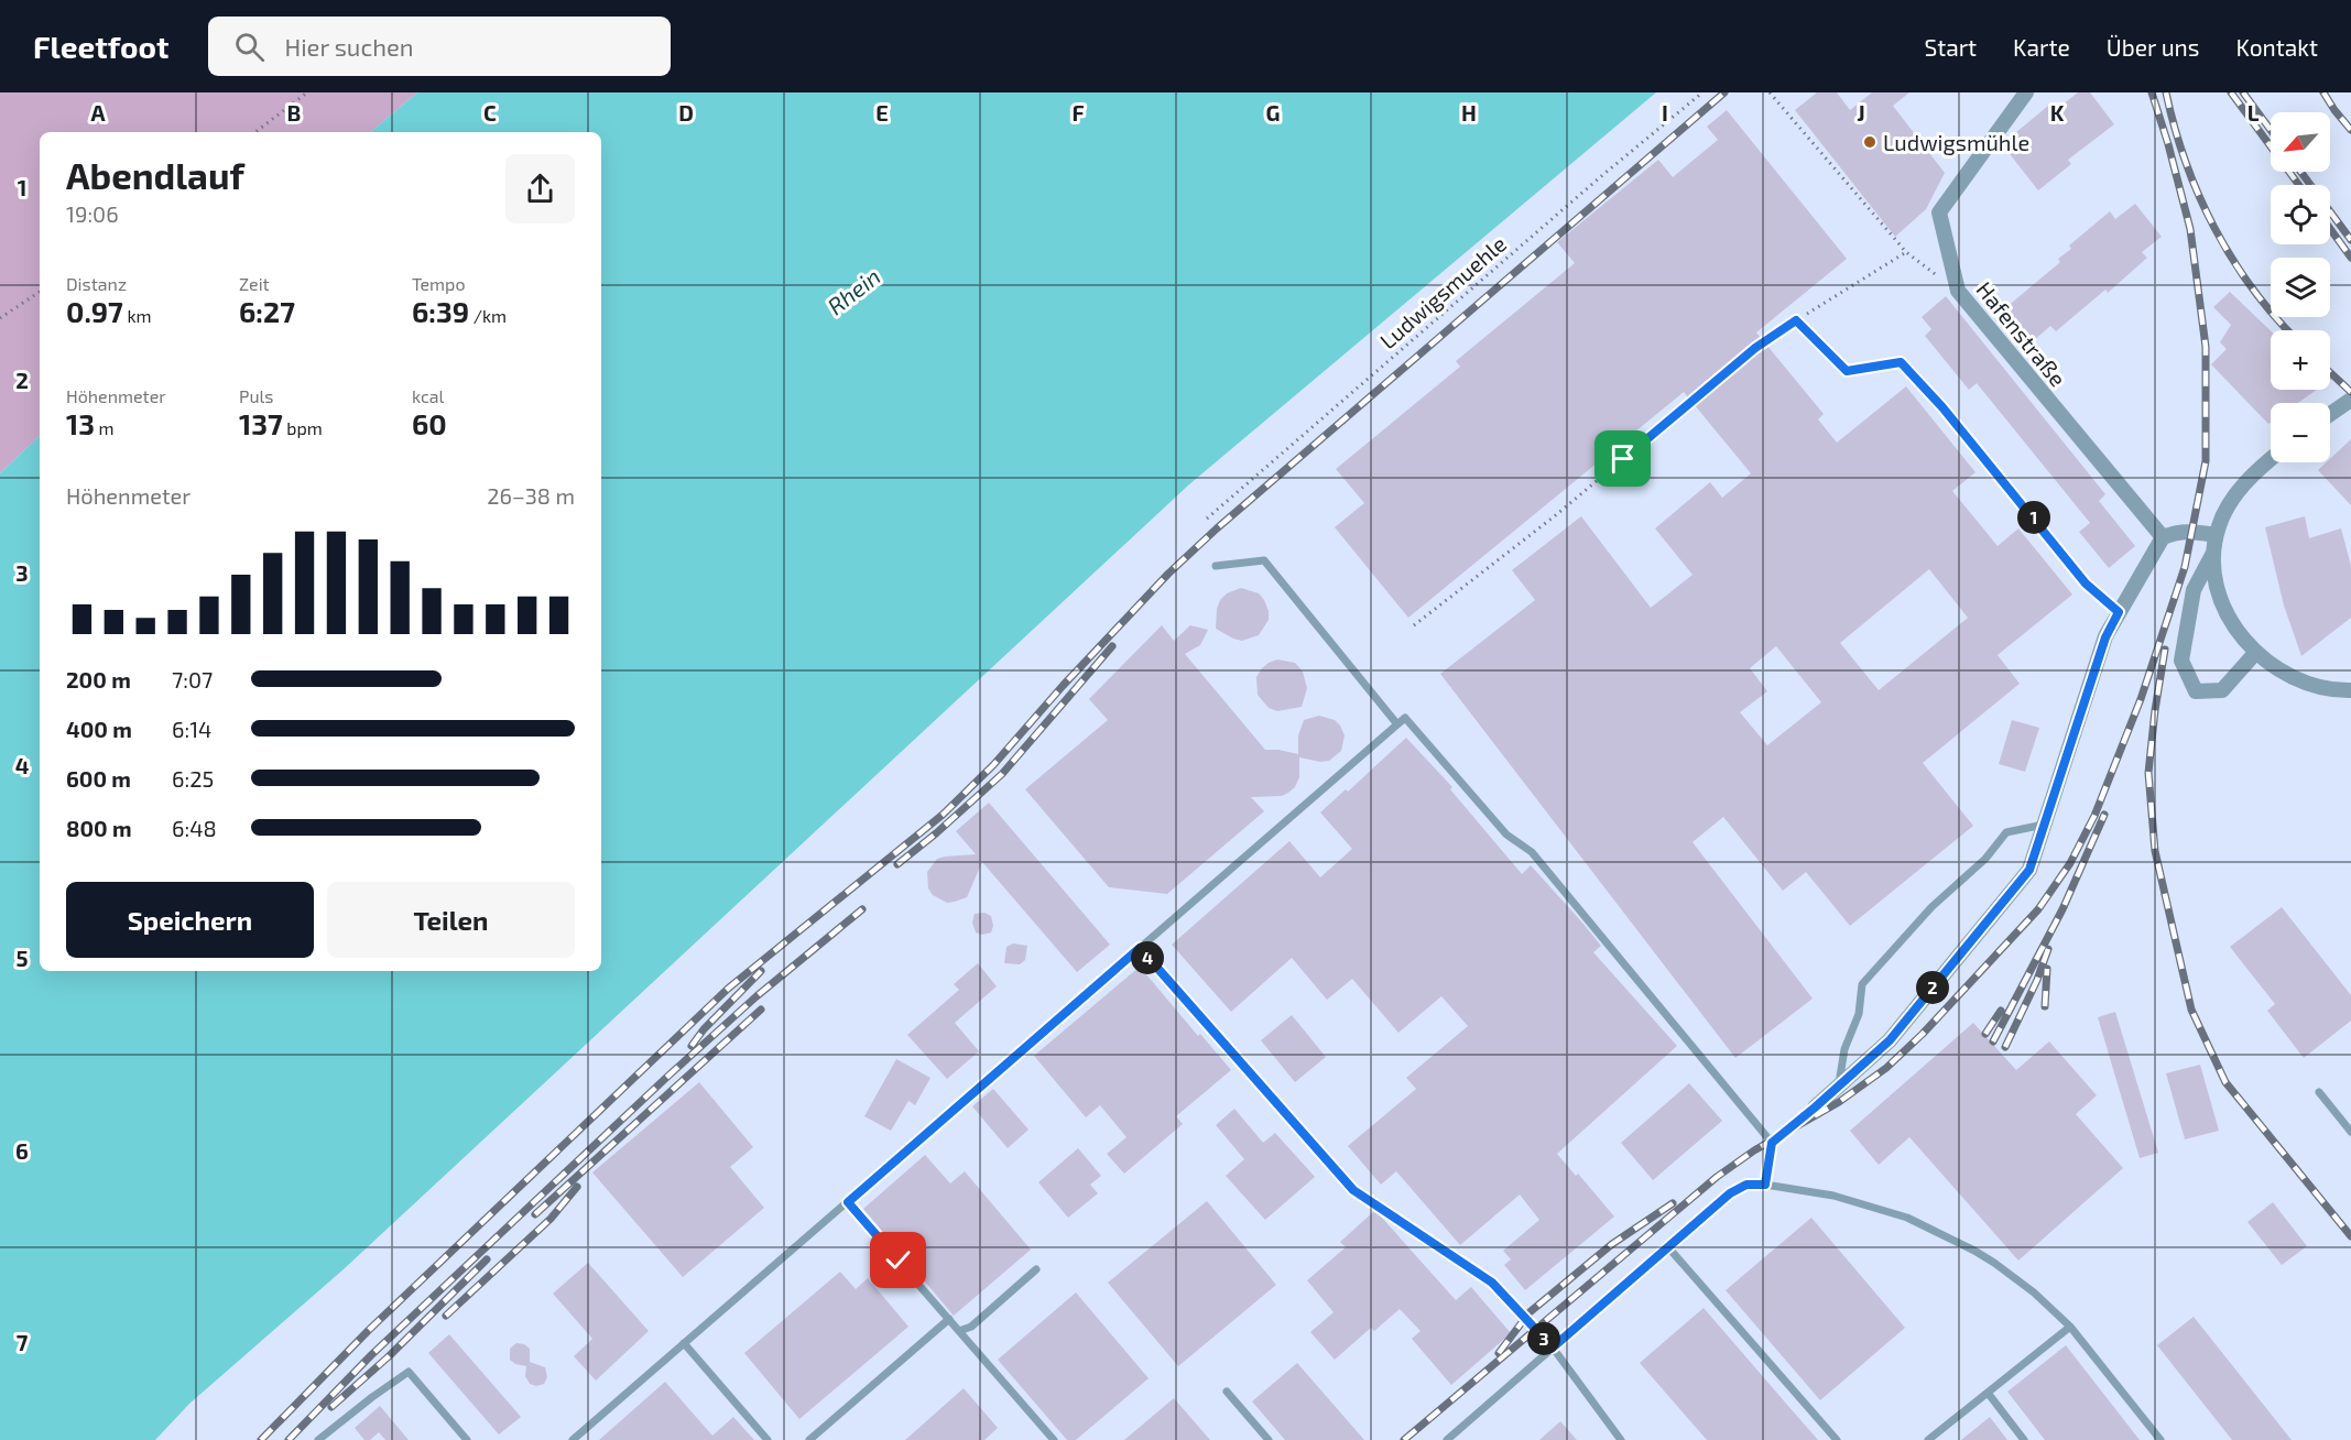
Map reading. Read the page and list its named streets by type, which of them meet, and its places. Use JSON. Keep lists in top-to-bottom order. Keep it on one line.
{"streets":{"street":["Hafenstraße"],"path":["Ludwigsmuehle"]},"water":["Rhein"],"places":["Ludwigsmühle"],"north":"bottom left","page":{"header":"Fleetfoot","search":"Hier suchen","nav":["Start","Karte","Über uns","Kontakt"],"map_buttons":["+","−"],"heading":["Abendlauf","19:06"],"stats":[["Distanz","0.97 km"],["Zeit","6:27"],["Tempo","6:39 /km"],["Höhenmeter","13 m"],["Puls","137 bpm"],["kcal","60"]],"chart":["Höhenmeter","26–38 m"],"pins":["1","4","2","3"],"list":[{"name":"200 m","note":"7:07"},{"name":"400 m","note":"6:14"},{"name":"600 m","note":"6:25"},{"name":"800 m","note":"6:48"}],"buttons":["Speichern","Teilen"]},"grid":{"columns":["A","B","C","D","E","F","G","H","I","J","K","L"],"rows":["1","2","3","4","5","6","7"]}}
